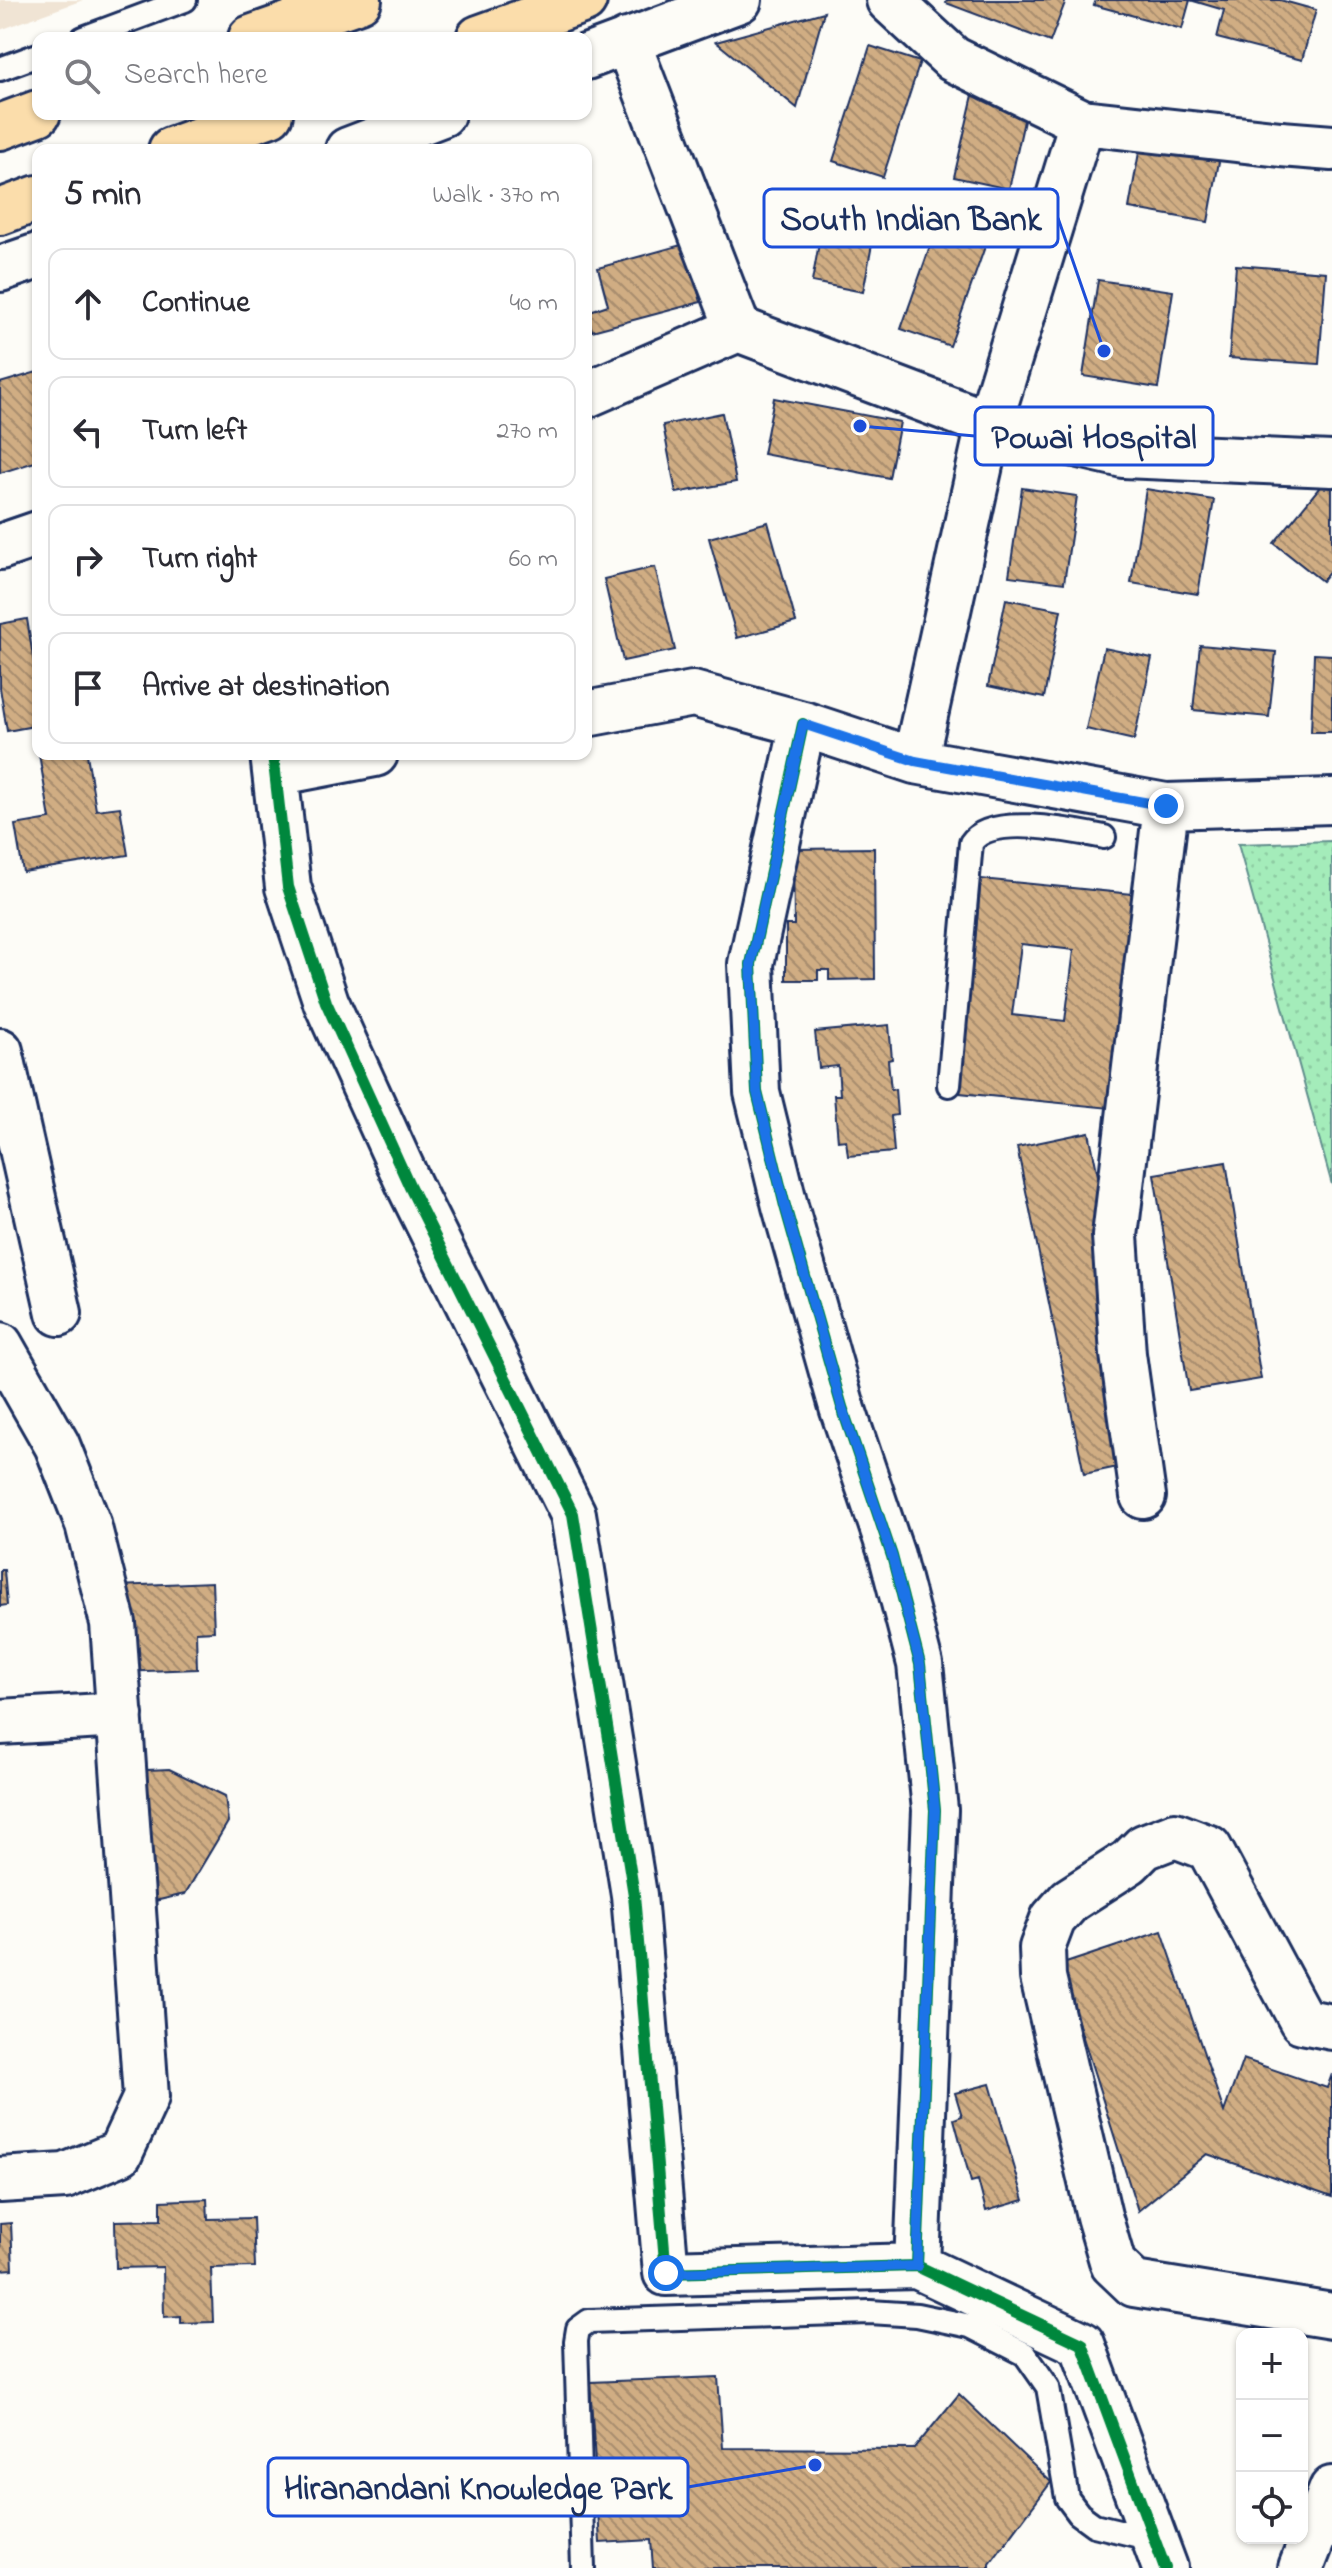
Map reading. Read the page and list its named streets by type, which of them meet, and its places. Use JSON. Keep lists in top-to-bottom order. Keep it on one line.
{"places":["South Indian Bank","Powai Hospital","Hiranandani Knowledge Park"],"page":{"search":"Search here","heading":["5 min","Walk · 370 m"],"list":[["Continue","40 m"],["Turn left","270 m"],["Turn right","60 m"],"Arrive at destination"],"map_buttons":["+","−"]}}
